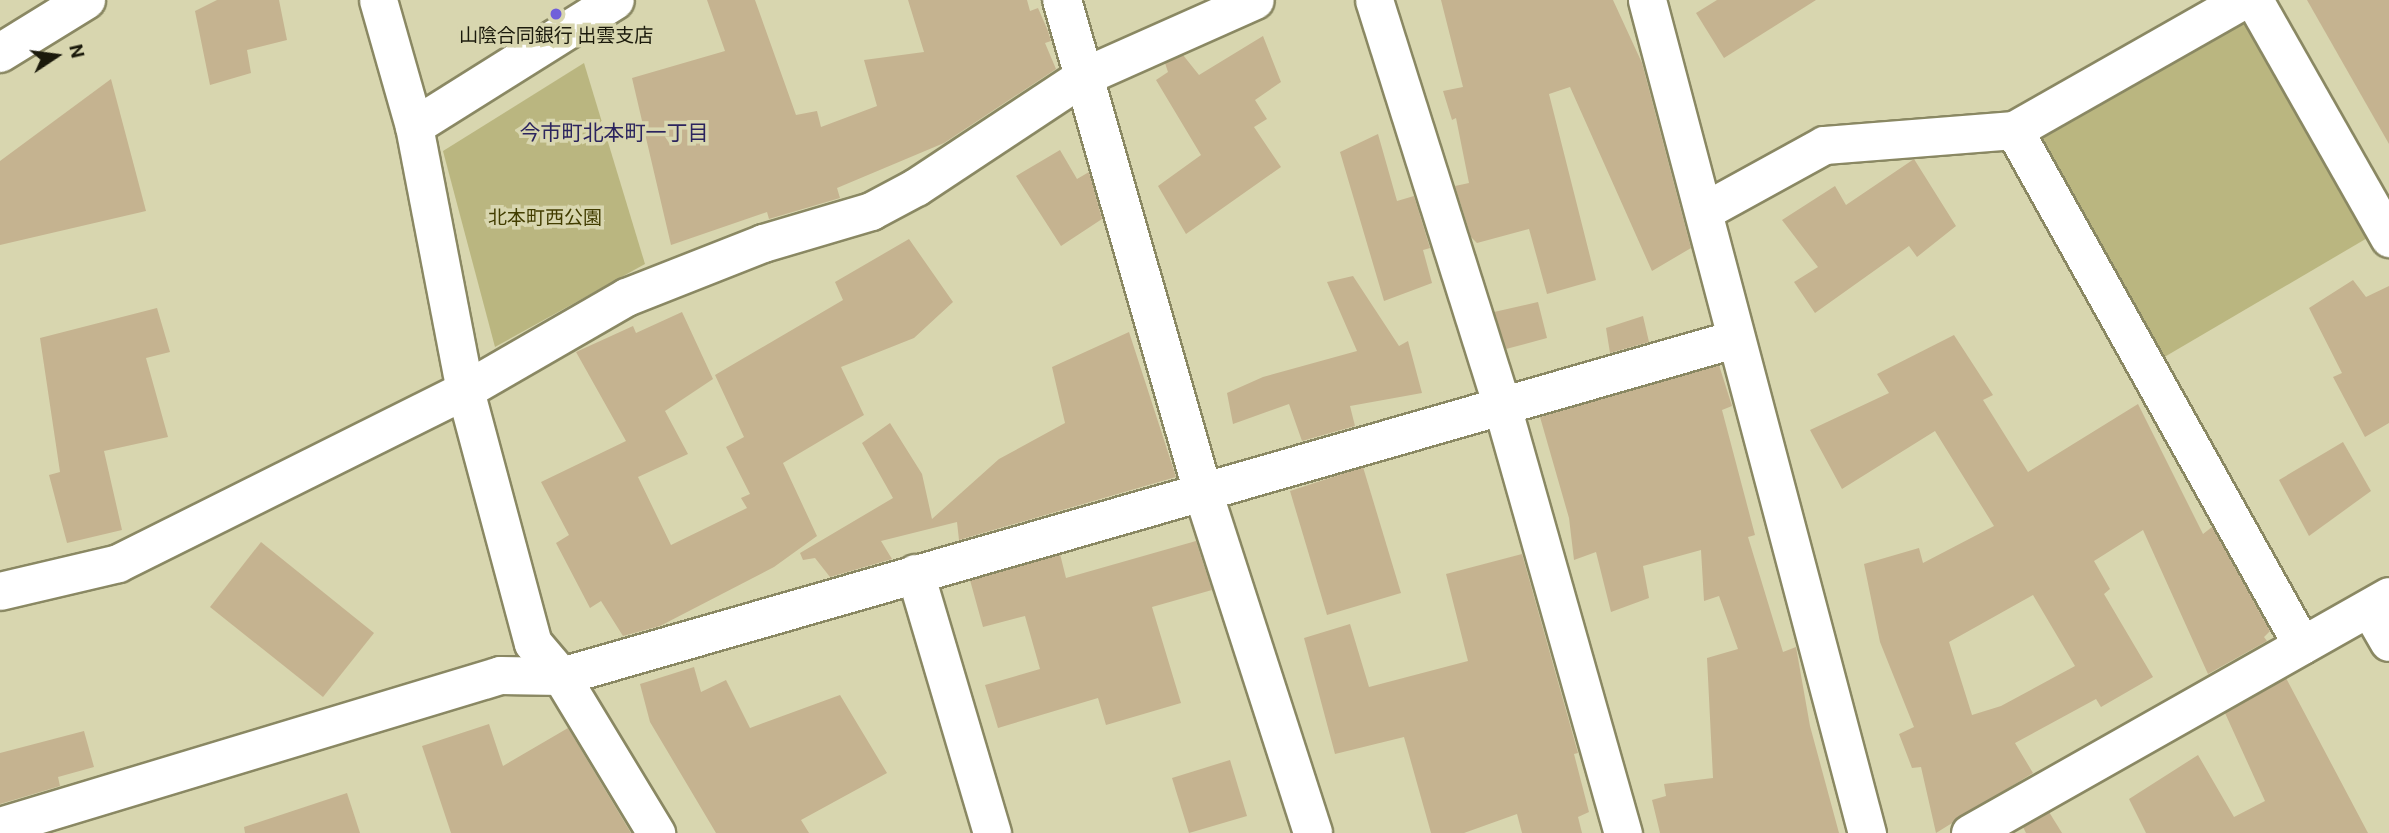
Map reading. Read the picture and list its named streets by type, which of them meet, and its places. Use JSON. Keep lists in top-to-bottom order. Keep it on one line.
{"districts":["今市町北本町一丁目"],"parks":["北本町西公園"],"places":["山陰合同銀行 出雲支店"],"north":"right"}
